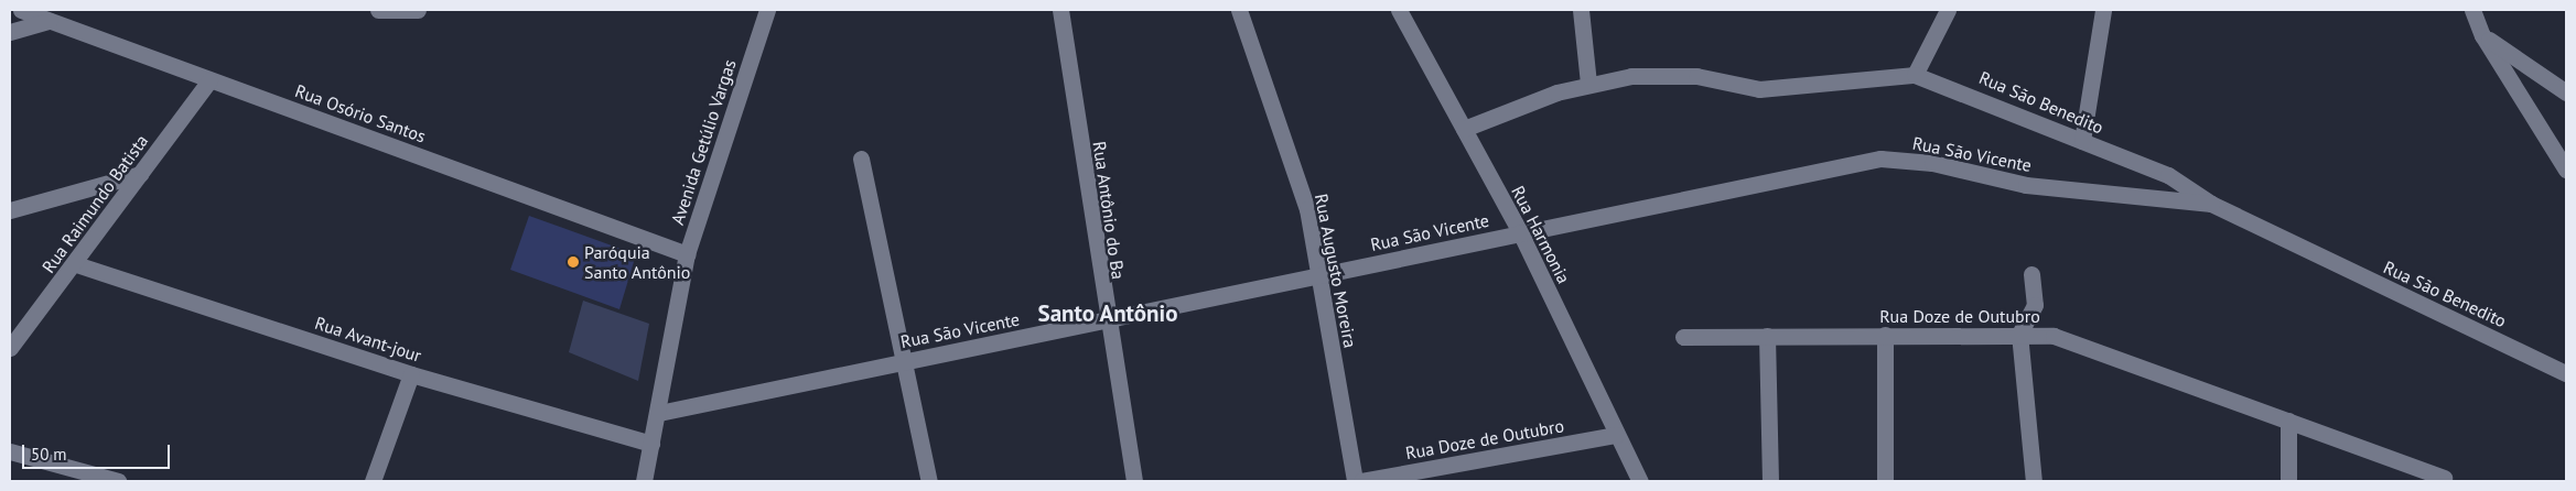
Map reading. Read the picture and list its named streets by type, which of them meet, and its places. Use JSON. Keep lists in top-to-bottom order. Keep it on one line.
{"streets":{"street":["Rua São Benedito","Rua Osório Santos","Avenida Getúlio Vargas","Rua São Vicente","Rua Raimundo Batista","Rua Antônio do Ba","Rua Harmonia","Rua Augusto Moreira","Rua Doze de Outubro","Rua Avant-jour"]},"crossings":[["Rua São Benedito","Rua São Vicente"],["Rua São Benedito","Rua Harmonia"],["Rua Osório Santos","Avenida Getúlio Vargas"],["Rua Osório Santos","Rua Raimundo Batista"],["Avenida Getúlio Vargas","Rua São Vicente"],["Avenida Getúlio Vargas","Rua Avant-jour"],["Rua São Vicente","Rua Antônio do Ba"],["Rua São Vicente","Rua Harmonia"],["Rua São Vicente","Rua Augusto Moreira"],["Rua Raimundo Batista","Rua Avant-jour"],["Rua Harmonia","Rua Doze de Outubro"]],"districts":["Santo Antônio"],"places":["Paróquia Santo Antônio"],"scale_bar":"50 m"}
